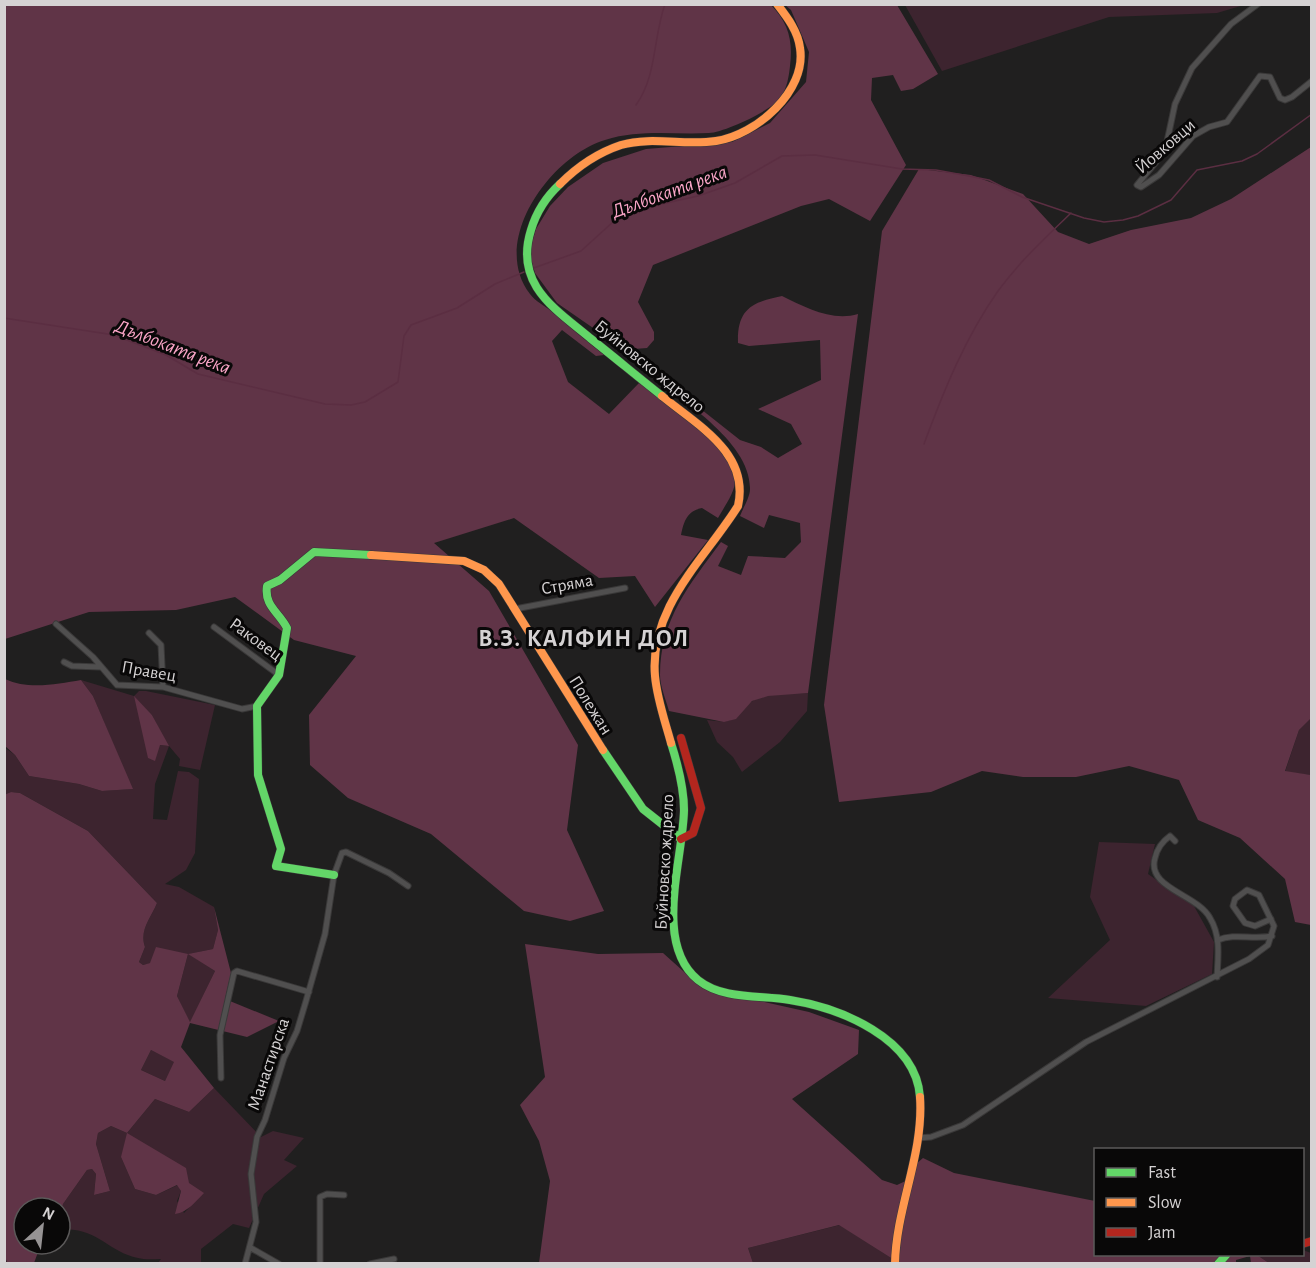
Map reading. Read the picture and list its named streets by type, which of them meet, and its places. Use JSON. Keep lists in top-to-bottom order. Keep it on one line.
{"streets":{"street":["Йовковци","Буйновско ждрело","Стряма","Раковец","Правец","Полежан","Манастирска"]},"crossings":[["Буйновско ждрело","Полежан"],["Стряма","Полежан"],["Раковец","Полежан"]],"districts":["В.З. КАЛФИН ДОЛ"],"water":["Дълбоката река"],"legend":["Fast","Slow","Jam"],"north":"top right"}
